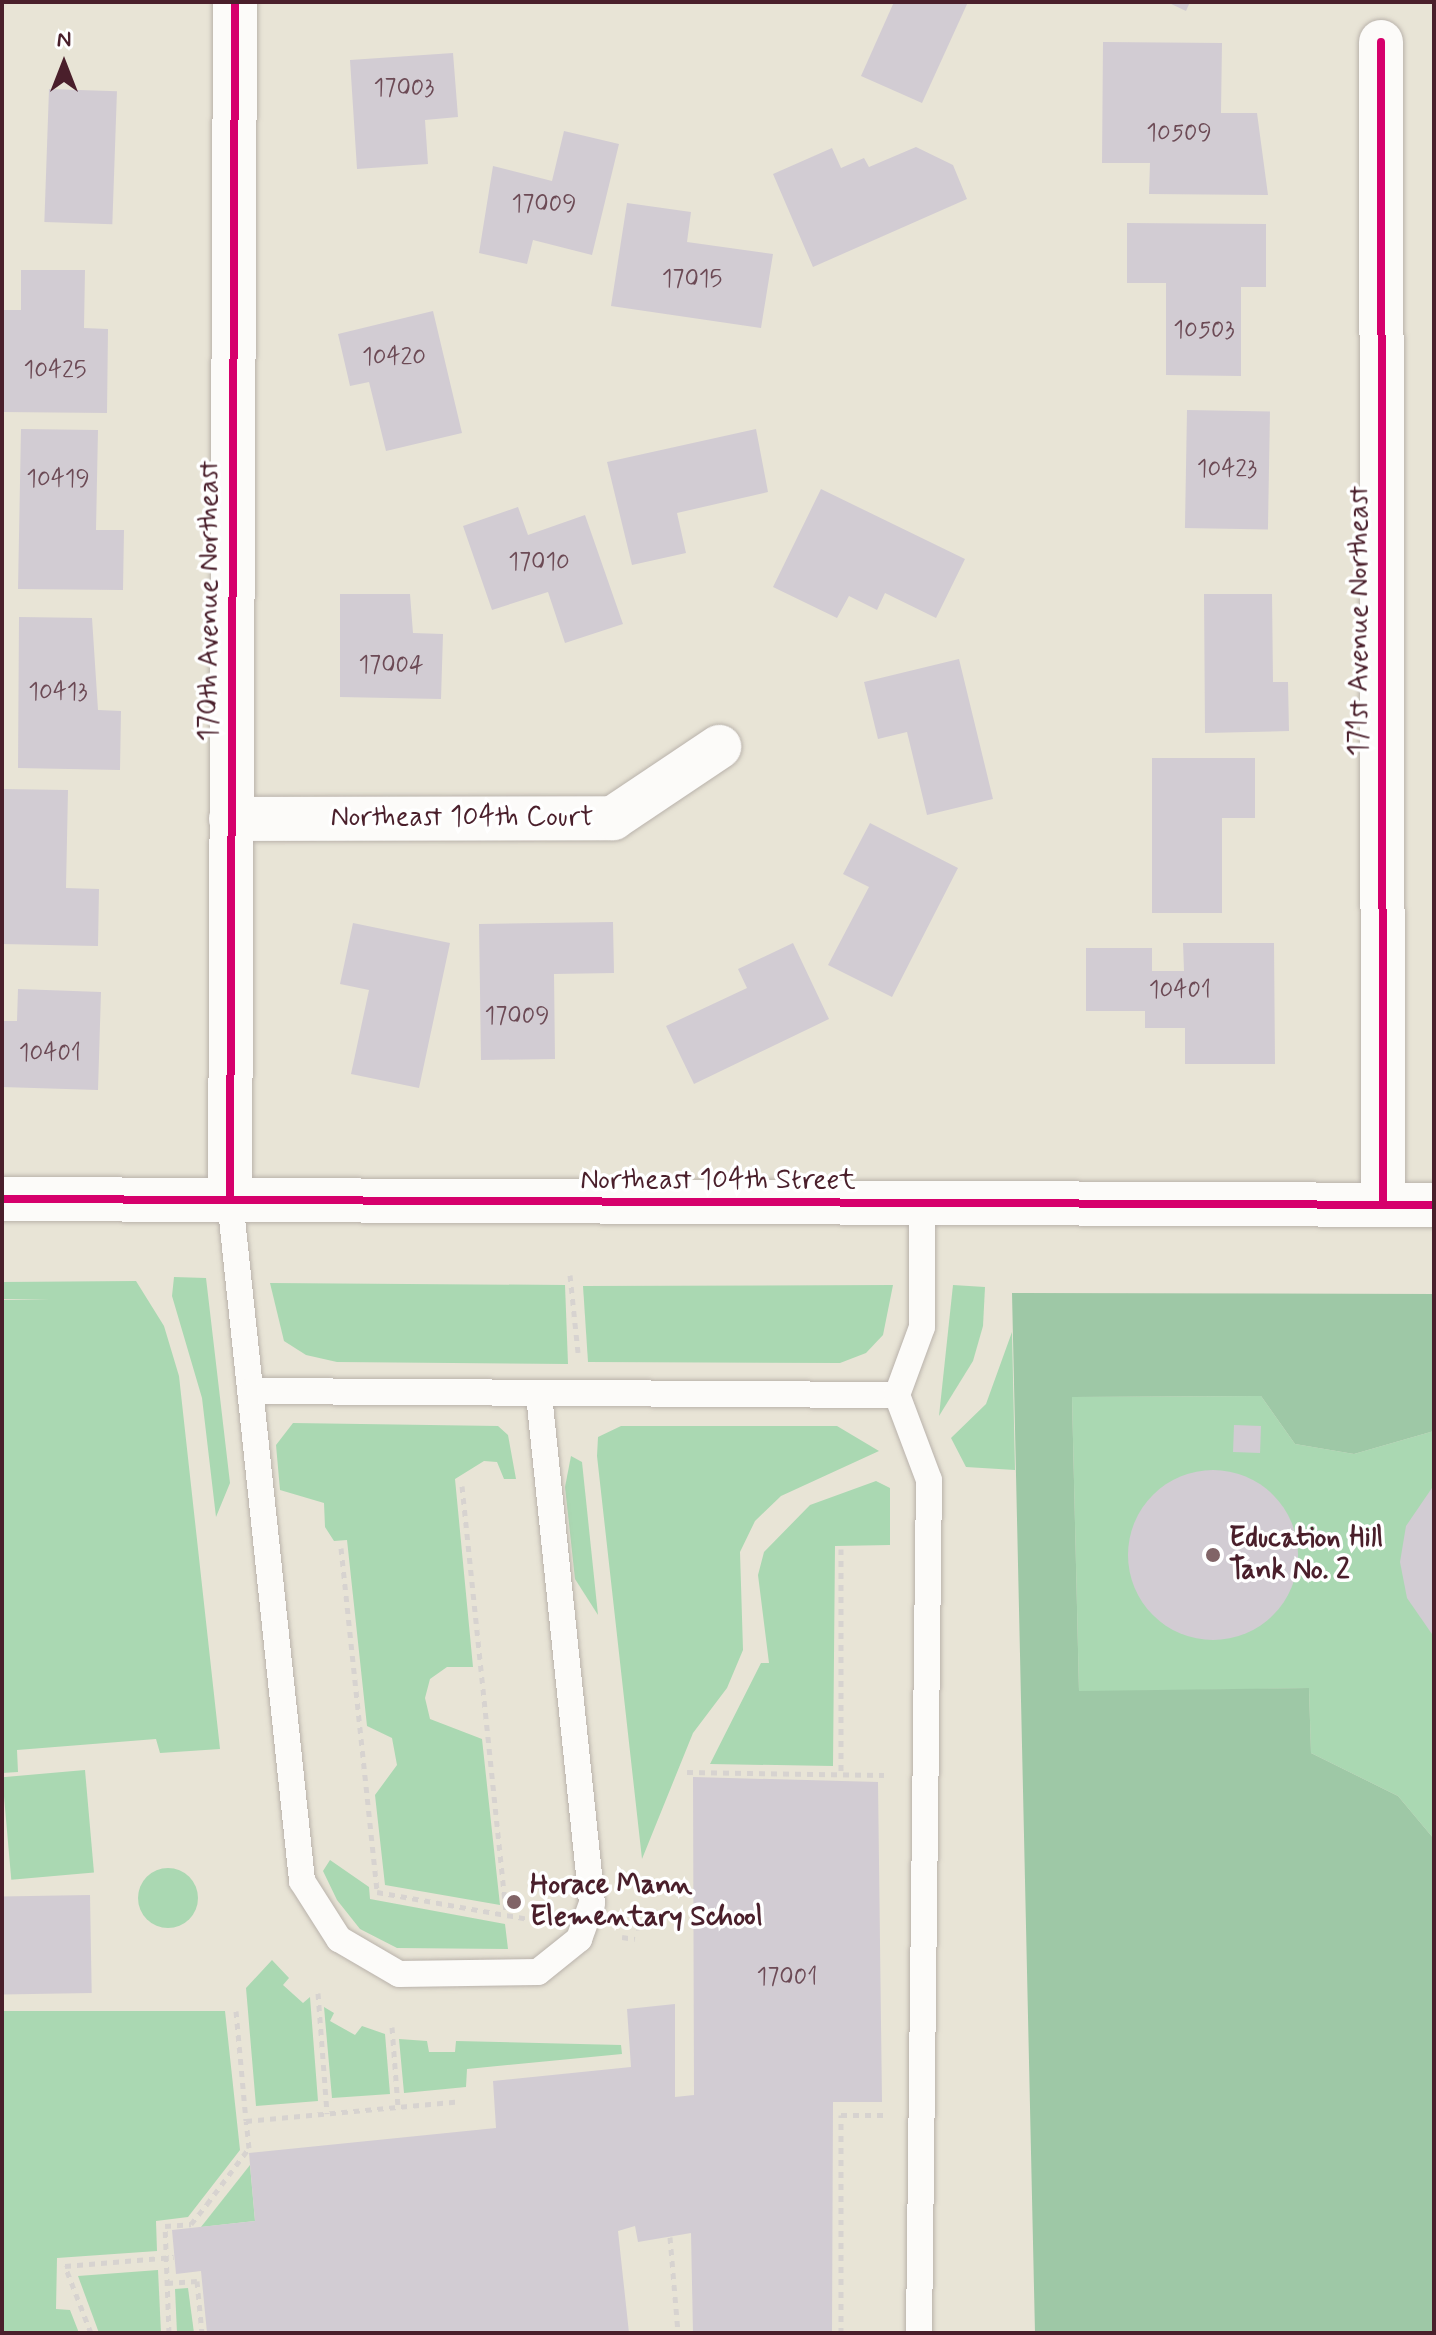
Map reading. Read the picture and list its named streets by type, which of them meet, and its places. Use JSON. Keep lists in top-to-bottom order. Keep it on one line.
{"streets":{"street":["170th Avenue Northeast","171st Avenue Northeast","Northeast 104th Court","Northeast 104th Street"]},"crossings":[["170th Avenue Northeast","Northeast 104th Court"],["170th Avenue Northeast","Northeast 104th Street"],["171st Avenue Northeast","Northeast 104th Street"]],"places":["Education Hill Tank No. 2","Horace Mann Elementary School"],"house_numbers":["17003","10509","17009","17015","10503","10420","10425","10423","10419","17010","17004","10413","10401","17009","10401","17001"],"north":"top"}
